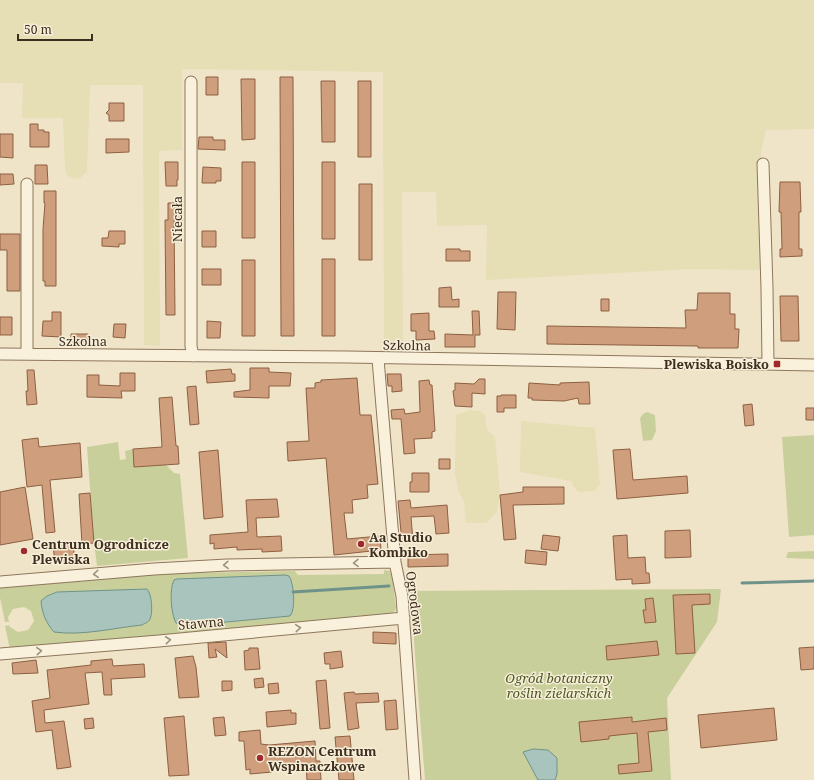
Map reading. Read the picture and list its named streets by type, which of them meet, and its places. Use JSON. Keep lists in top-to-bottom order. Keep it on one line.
{"streets":{"street":["Niecała","Szkolna","Ogrodowa","Stawna"]},"crossings":[["Niecała","Szkolna"],["Szkolna","Ogrodowa"],["Ogrodowa","Stawna"]],"parks":["Ogród botaniczny roślin zielarskich"],"places":{"transit":["Plewiska Boisko"],"other":["Aa Studio Kombiko","Centrum Ogrodnicze Plewiska","REZON Centrum Wspinaczkowe"]},"scale_bar":"50 m"}
